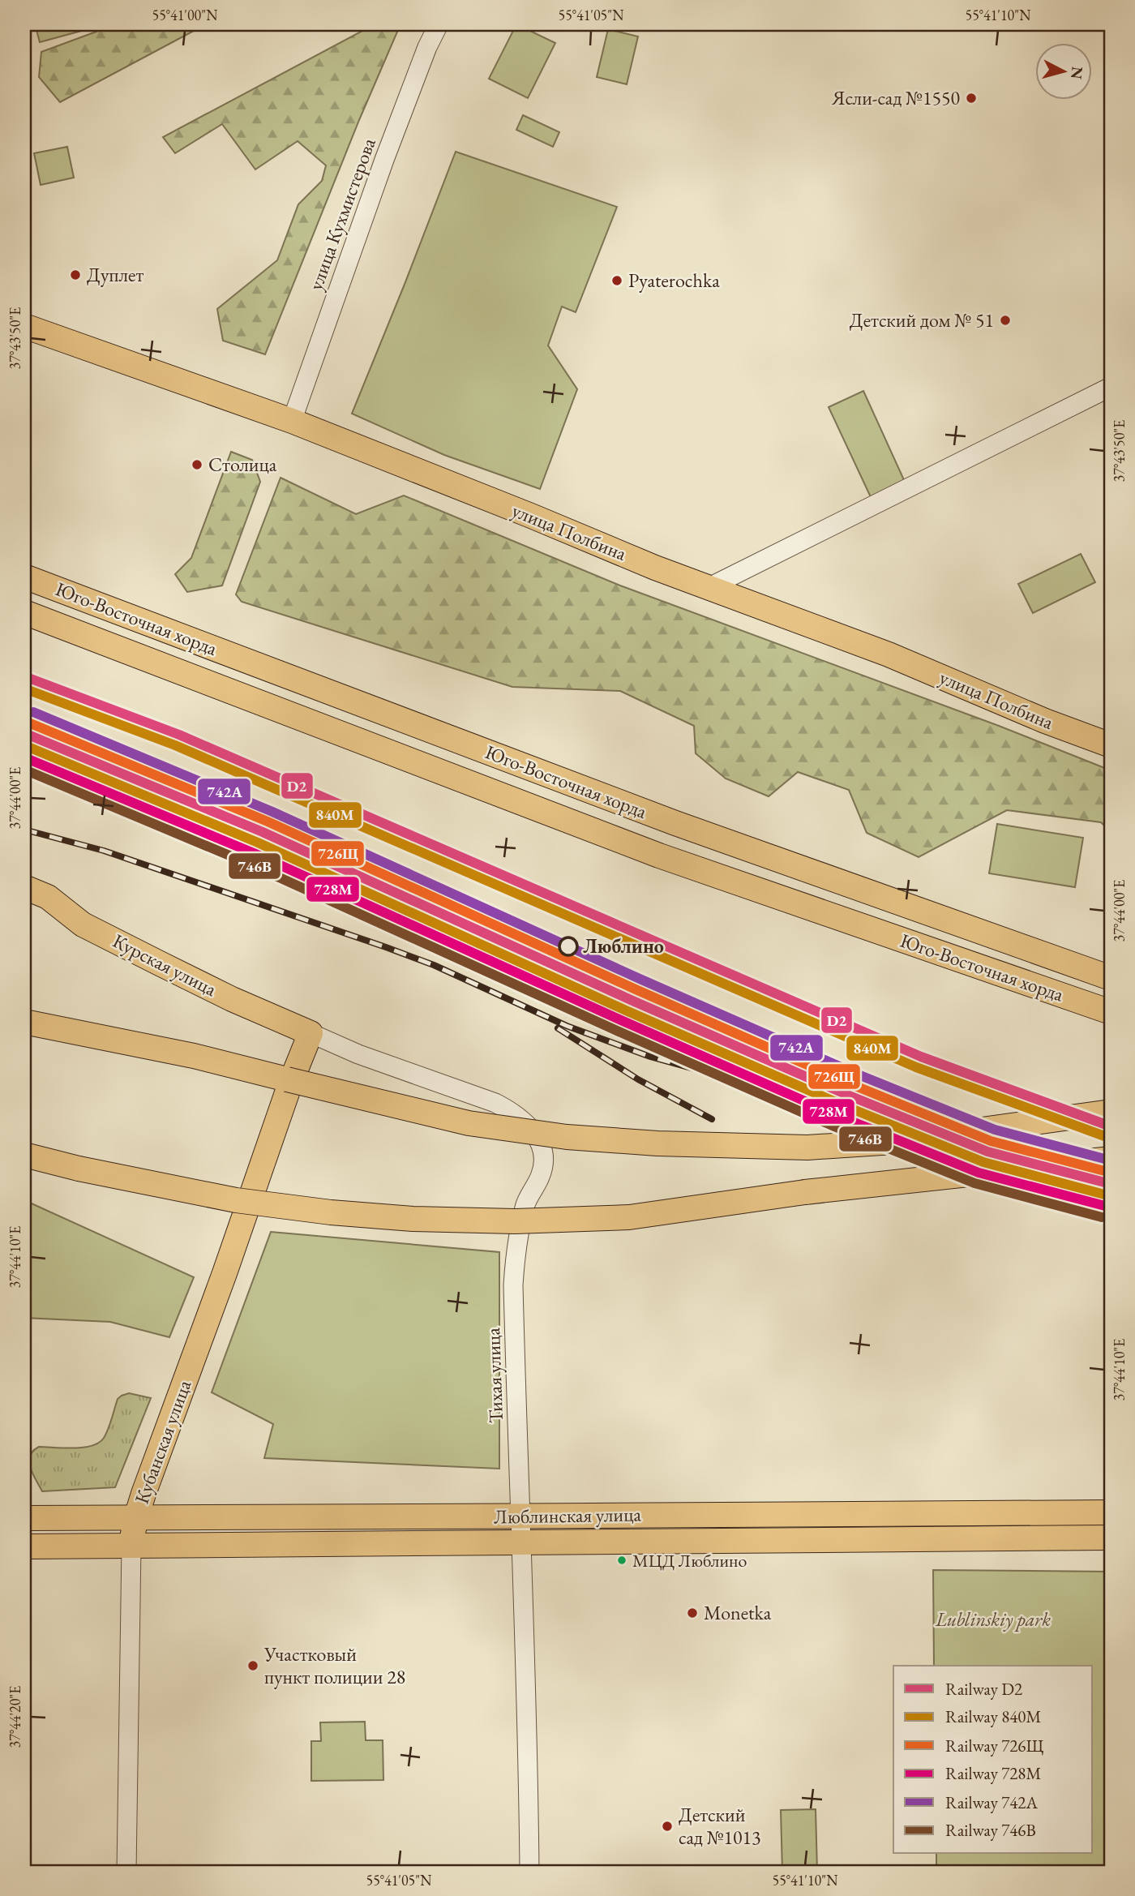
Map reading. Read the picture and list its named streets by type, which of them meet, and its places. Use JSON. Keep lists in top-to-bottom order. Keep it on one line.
{"streets":{"main road":["улица Полбина","Юго-Восточная хорда","Курская улица","Кубанская улица","Люблинская улица"],"street":["улица Кухмистерова","Тихая улица"]},"crossings":[["улица Кухмистерова","улица Полбина"],["Курская улица","Тихая улица"],["Курская улица","Кубанская улица"],["Тихая улица","Кубанская улица"],["Тихая улица","Люблинская улица"],["Кубанская улица","Люблинская улица"]],"parks":["Lublinskiy park"],"places":["Ясли-сад №1550","Дуплет","Pyaterochka","Детский дом № 51","Столица","Люблино","МЦД Люблино","Monetka","Участковый пункт полиции 28","Детский сад №1013"],"lines":["rail line D2","rail line 840М","rail line 742А","rail line 726Щ","rail line 728М","rail line 746В"],"legend":["Railway D2","Railway 840М","Railway 726Щ","Railway 728М","Railway 742А","Railway 746В"],"north":"right","coordinates":["55°41'00\"N","55°41'05\"N","55°41'10\"N","37°43'50\"E","37°44'00\"E","37°44'10\"E","37°44'20\"E"]}
